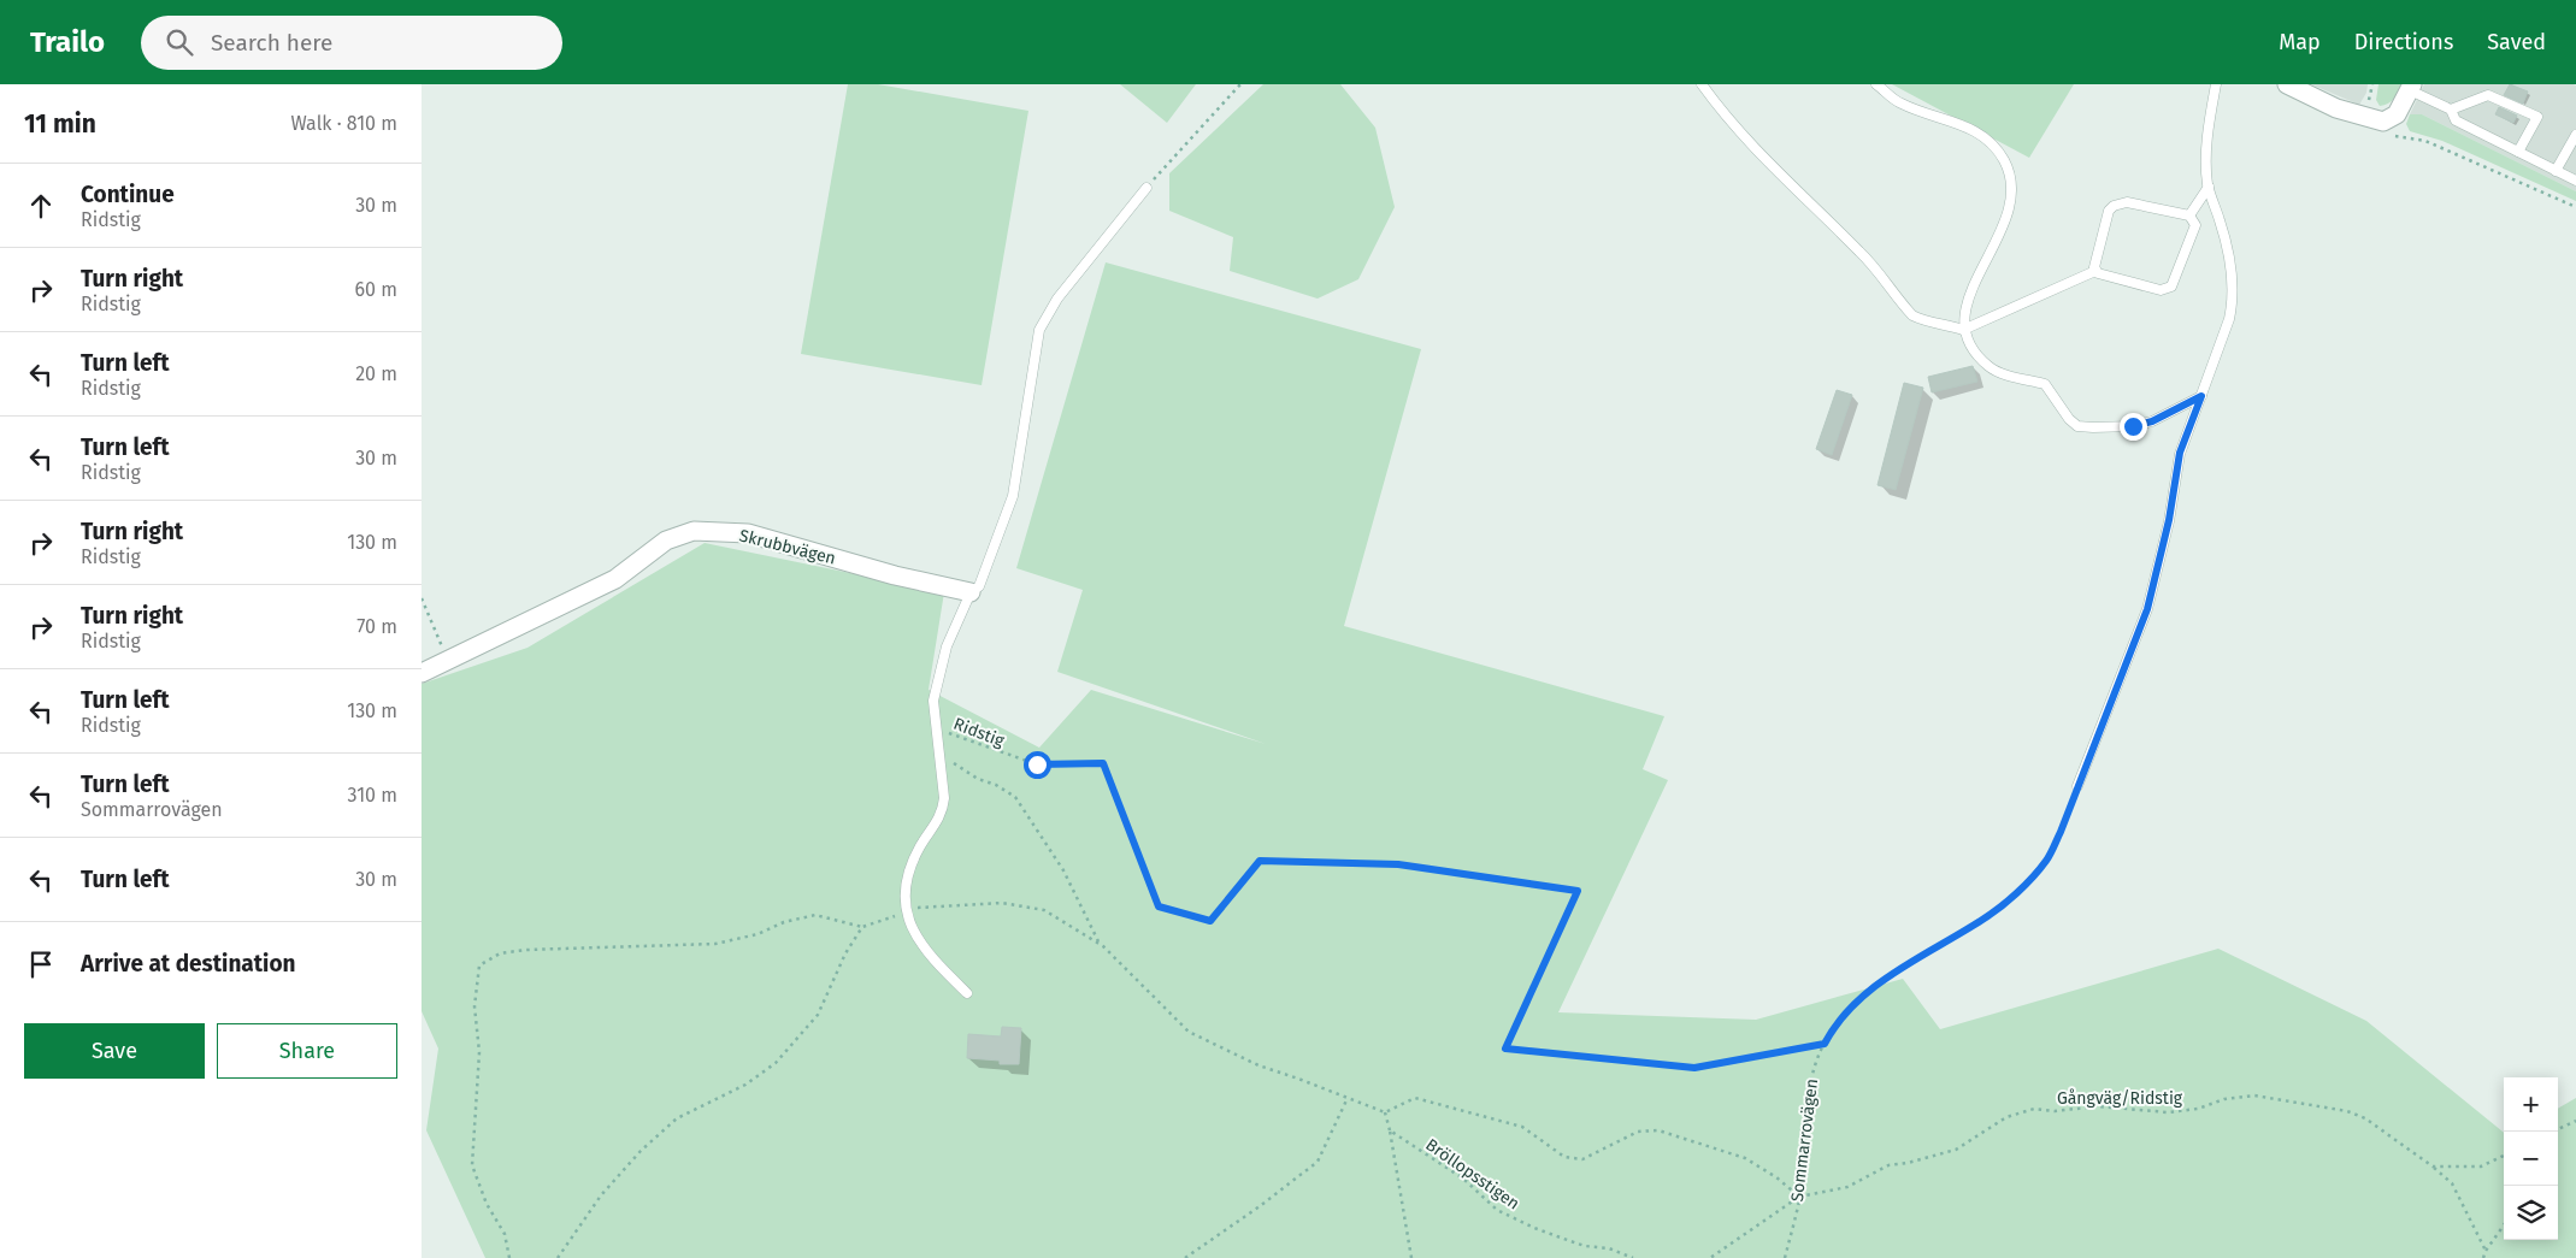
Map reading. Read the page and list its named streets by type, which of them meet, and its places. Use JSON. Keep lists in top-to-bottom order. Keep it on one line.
{"streets":{"street":["Skrubbvägen"],"path":["Ridstig","Gångväg/Ridstig","Sommarrovägen","Bröllopsstigen"]},"crossings":[["Ridstig","Sommarrovägen"],["Gångväg/Ridstig","Sommarrovägen"]],"page":{"header":"Trailo","search":"Search here","nav":["Map","Directions","Saved"],"heading":["11 min","Walk · 810 m"],"list":[["Continue","Ridstig","30 m"],["Turn right","Ridstig","60 m"],["Turn left","Ridstig","20 m"],["Turn left","Ridstig","30 m"],["Turn right","Ridstig","130 m"],["Turn right","Ridstig","70 m"],["Turn left","Ridstig","130 m"],["Turn left","Sommarrovägen","310 m"],["Turn left","30 m"],"Arrive at destination"],"buttons":["Save","Share"],"map_buttons":["+","−"]}}
